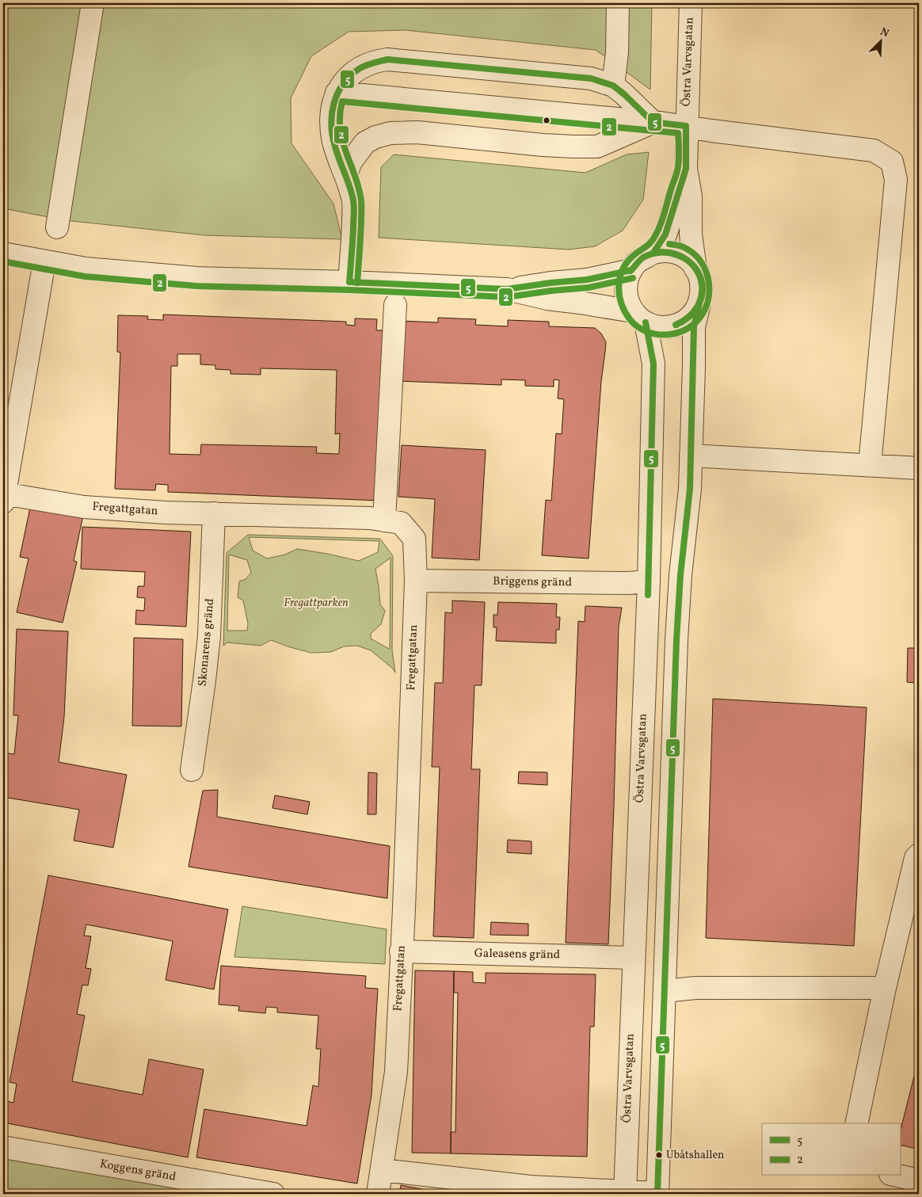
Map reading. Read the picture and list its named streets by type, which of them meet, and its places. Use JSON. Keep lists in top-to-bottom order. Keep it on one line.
{"streets":{"street":["Östra Varvsgatan","Fregattgatan","Briggens gränd","Skonarens gränd","Galeasens gränd","Koggens gränd"]},"crossings":[["Östra Varvsgatan","Briggens gränd"],["Östra Varvsgatan","Galeasens gränd"],["Fregattgatan","Briggens gränd"],["Fregattgatan","Skonarens gränd"],["Fregattgatan","Galeasens gränd"]],"parks":["Fregattparken"],"places":["Ubåtshallen"],"lines":["transit line 5","transit line 2"],"legend":["5","2"],"north":"top right"}
